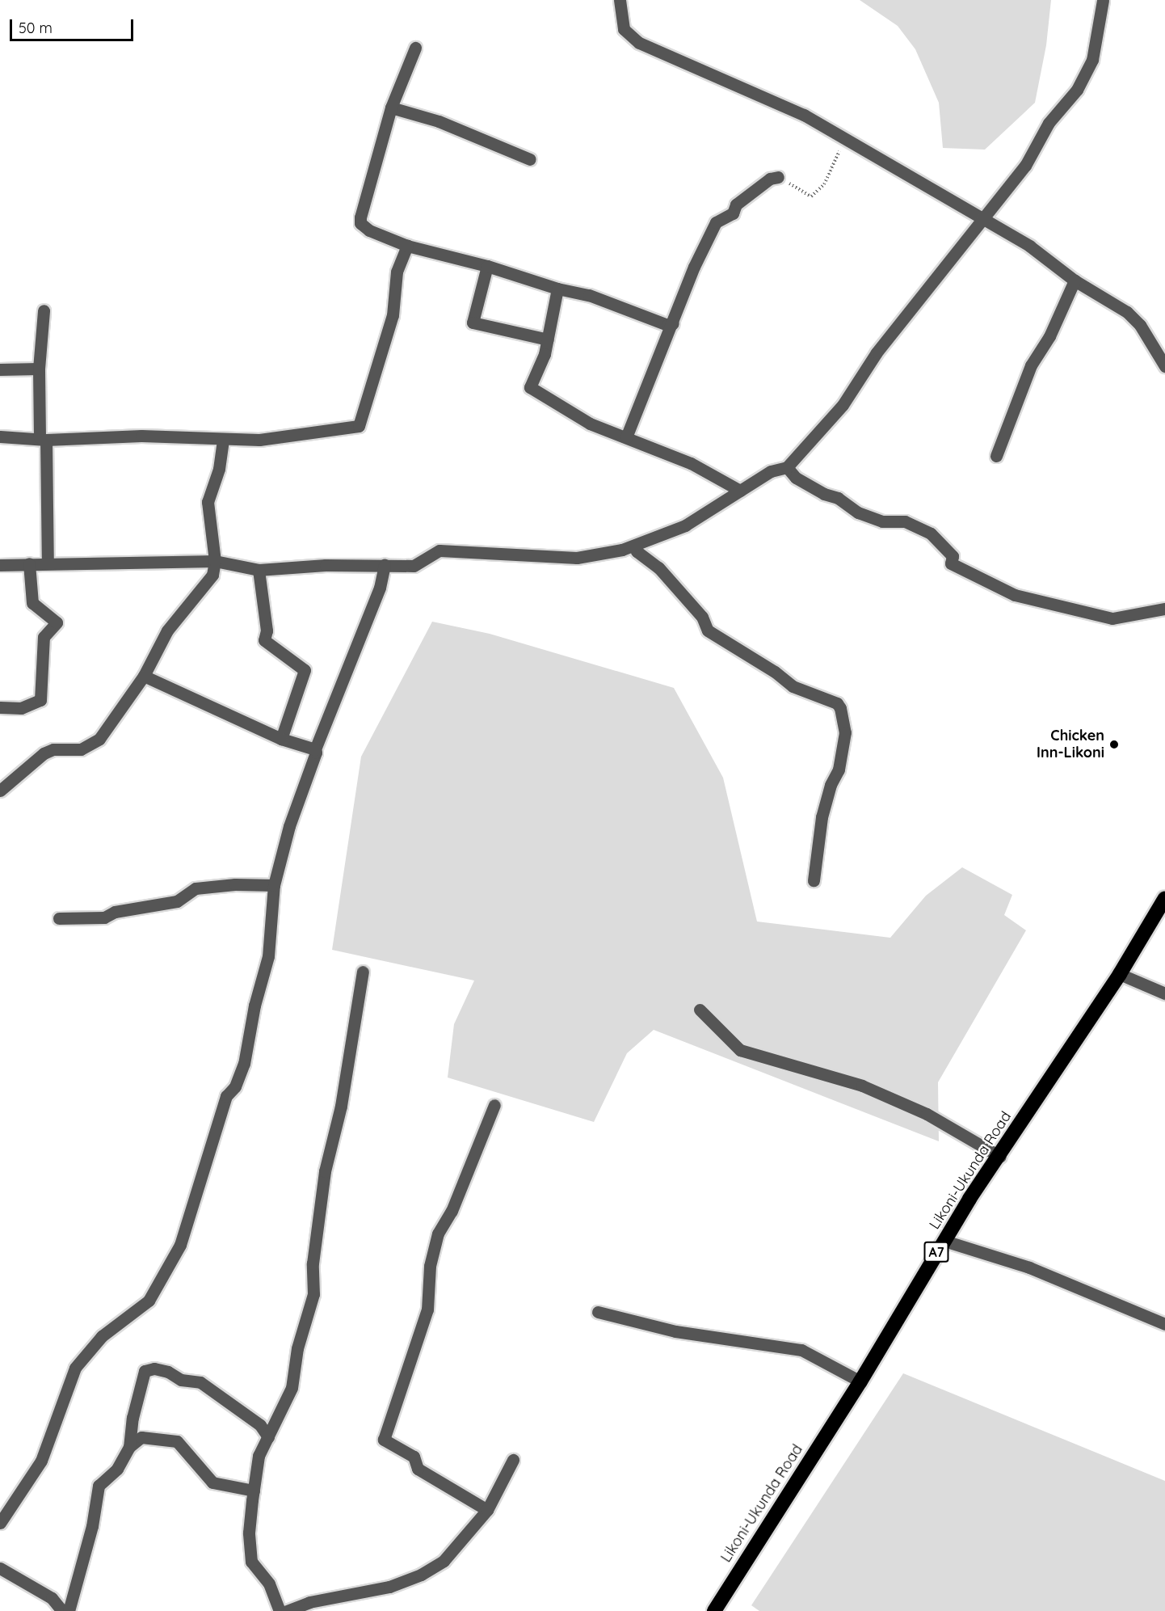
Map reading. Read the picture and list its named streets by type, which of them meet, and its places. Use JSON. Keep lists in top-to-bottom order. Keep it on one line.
{"streets":{"highway":["Likoni-Ukunda Road","A7"]},"places":["Chicken Inn-Likoni"],"scale_bar":"50 m"}
